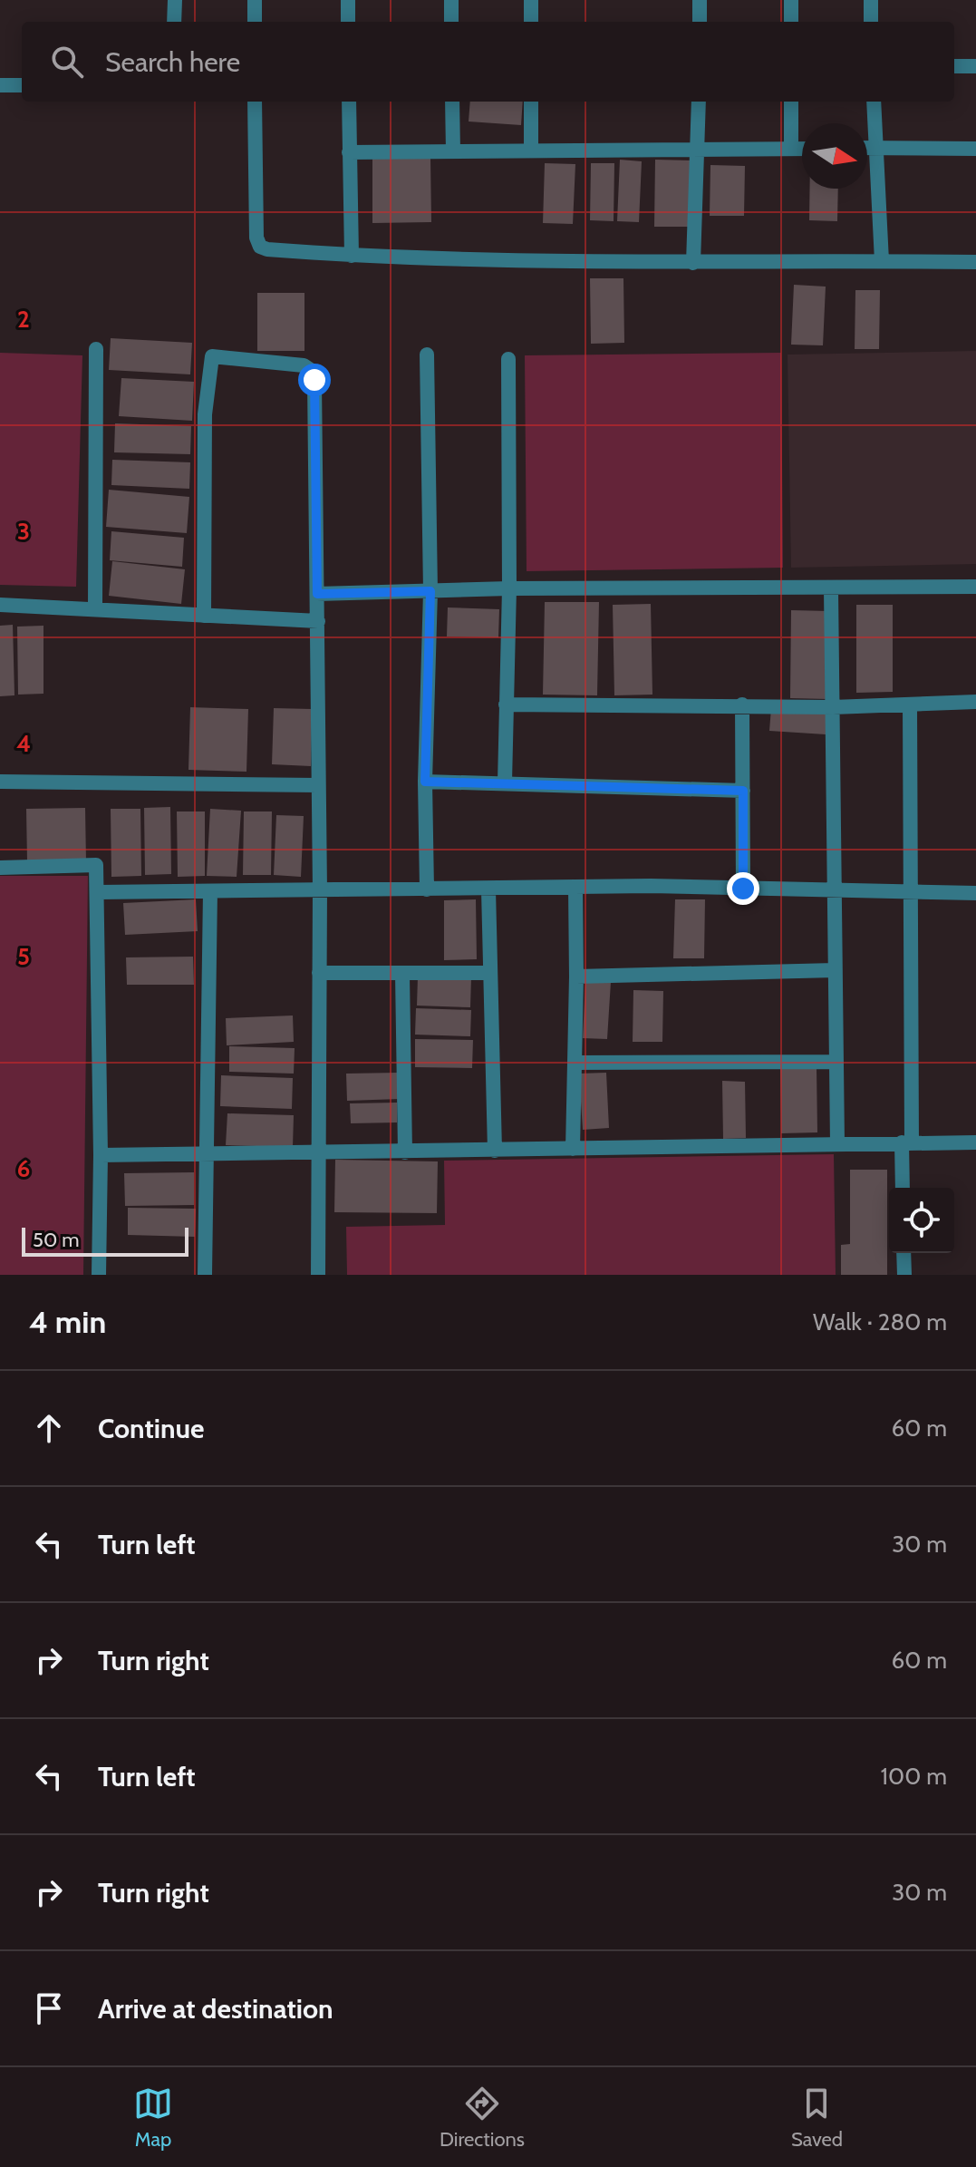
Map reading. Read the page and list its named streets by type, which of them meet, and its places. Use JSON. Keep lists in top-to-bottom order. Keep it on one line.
{"scale_bar":"50 m","north":"right","page":{"search":"Search here","scale":"50 m","heading":["4 min","Walk · 280 m"],"list":[["Continue","60 m"],["Turn left","30 m"],["Turn right","60 m"],["Turn left","100 m"],["Turn right","30 m"],"Arrive at destination"],"nav":["Map","Directions","Saved"]},"grid":{"rows":["2","3","4","5","6"]}}
